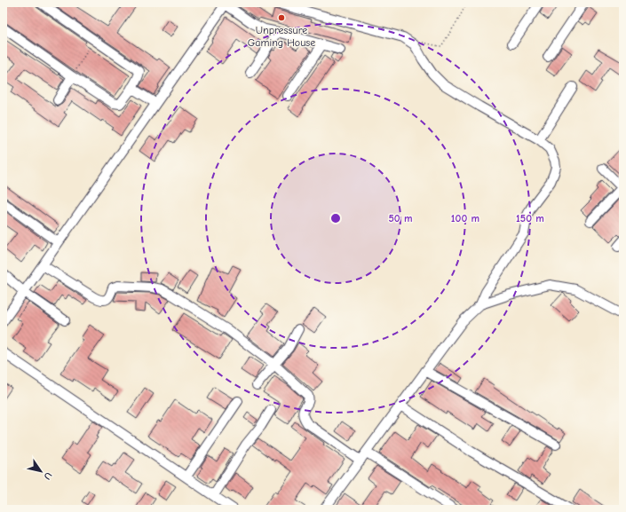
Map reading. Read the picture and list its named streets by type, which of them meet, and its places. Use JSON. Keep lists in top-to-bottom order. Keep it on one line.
{"places":["Unpressure Gaming House"],"north":"bottom right","rings":["50 m","100 m","150 m"]}
